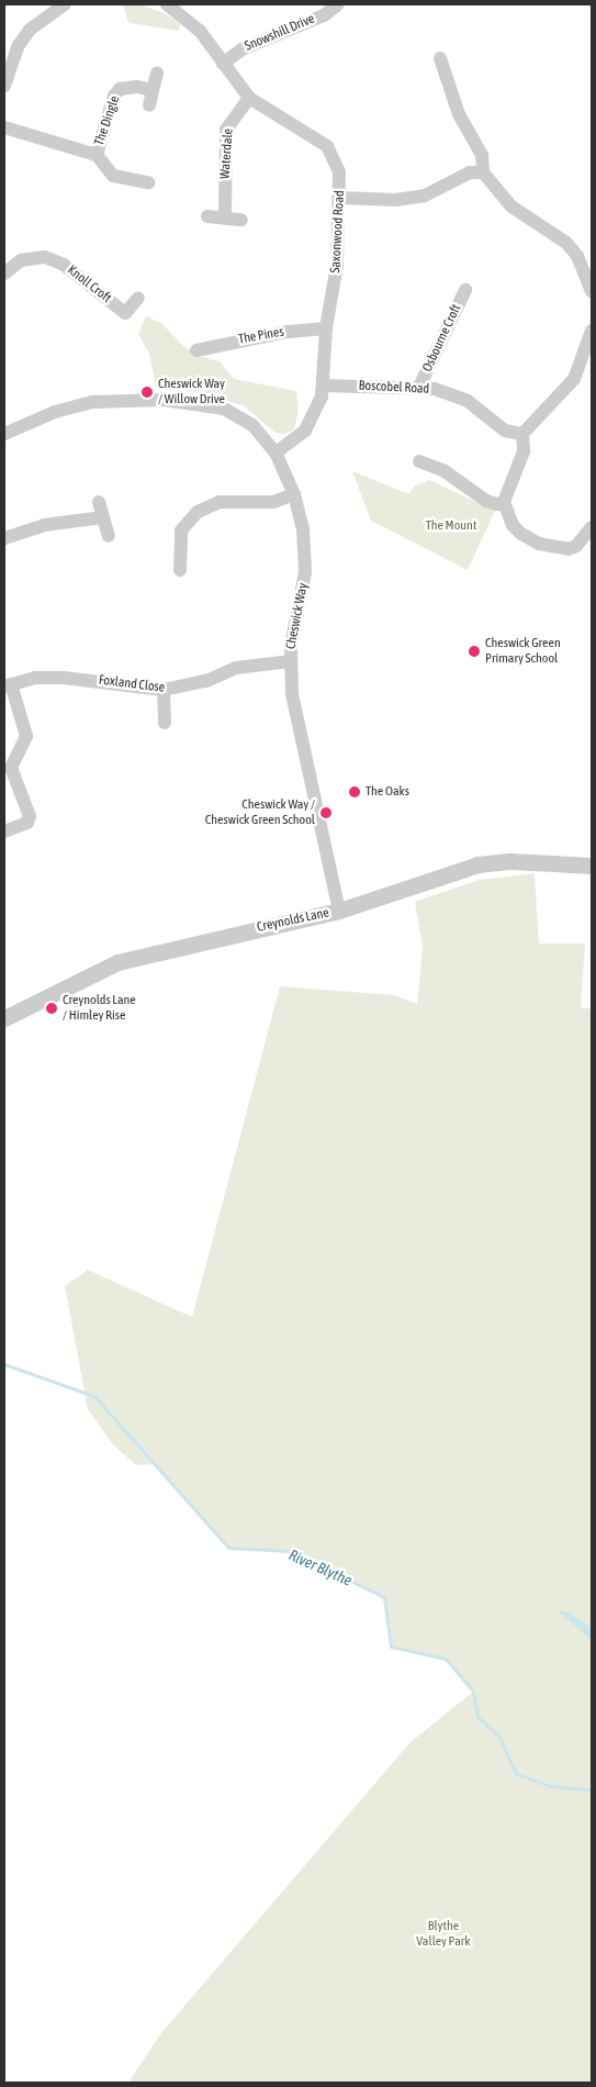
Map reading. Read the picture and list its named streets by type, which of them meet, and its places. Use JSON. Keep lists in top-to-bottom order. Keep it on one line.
{"streets":{"street":["Snowshill Drive","The Dingle","Waterdale","Saxonwood Road","Knoll Croft","The Pines","Osbourne Croft","Boscobel Road","Cheswick Way","Foxland Close","Creynolds Lane"]},"crossings":[["Snowshill Drive","Saxonwood Road"],["Waterdale","Saxonwood Road"],["Saxonwood Road","The Pines"],["Saxonwood Road","Boscobel Road"],["Saxonwood Road","Cheswick Way"],["Osbourne Croft","Boscobel Road"],["Cheswick Way","Foxland Close"],["Cheswick Way","Creynolds Lane"]],"water":["River Blythe"],"parks":["The Mount","Blythe Valley Park"],"places":["Cheswick Way / Willow Drive","Cheswick Green Primary School","The Oaks","Cheswick Way / Cheswick Green School","Creynolds Lane / Himley Rise"]}
